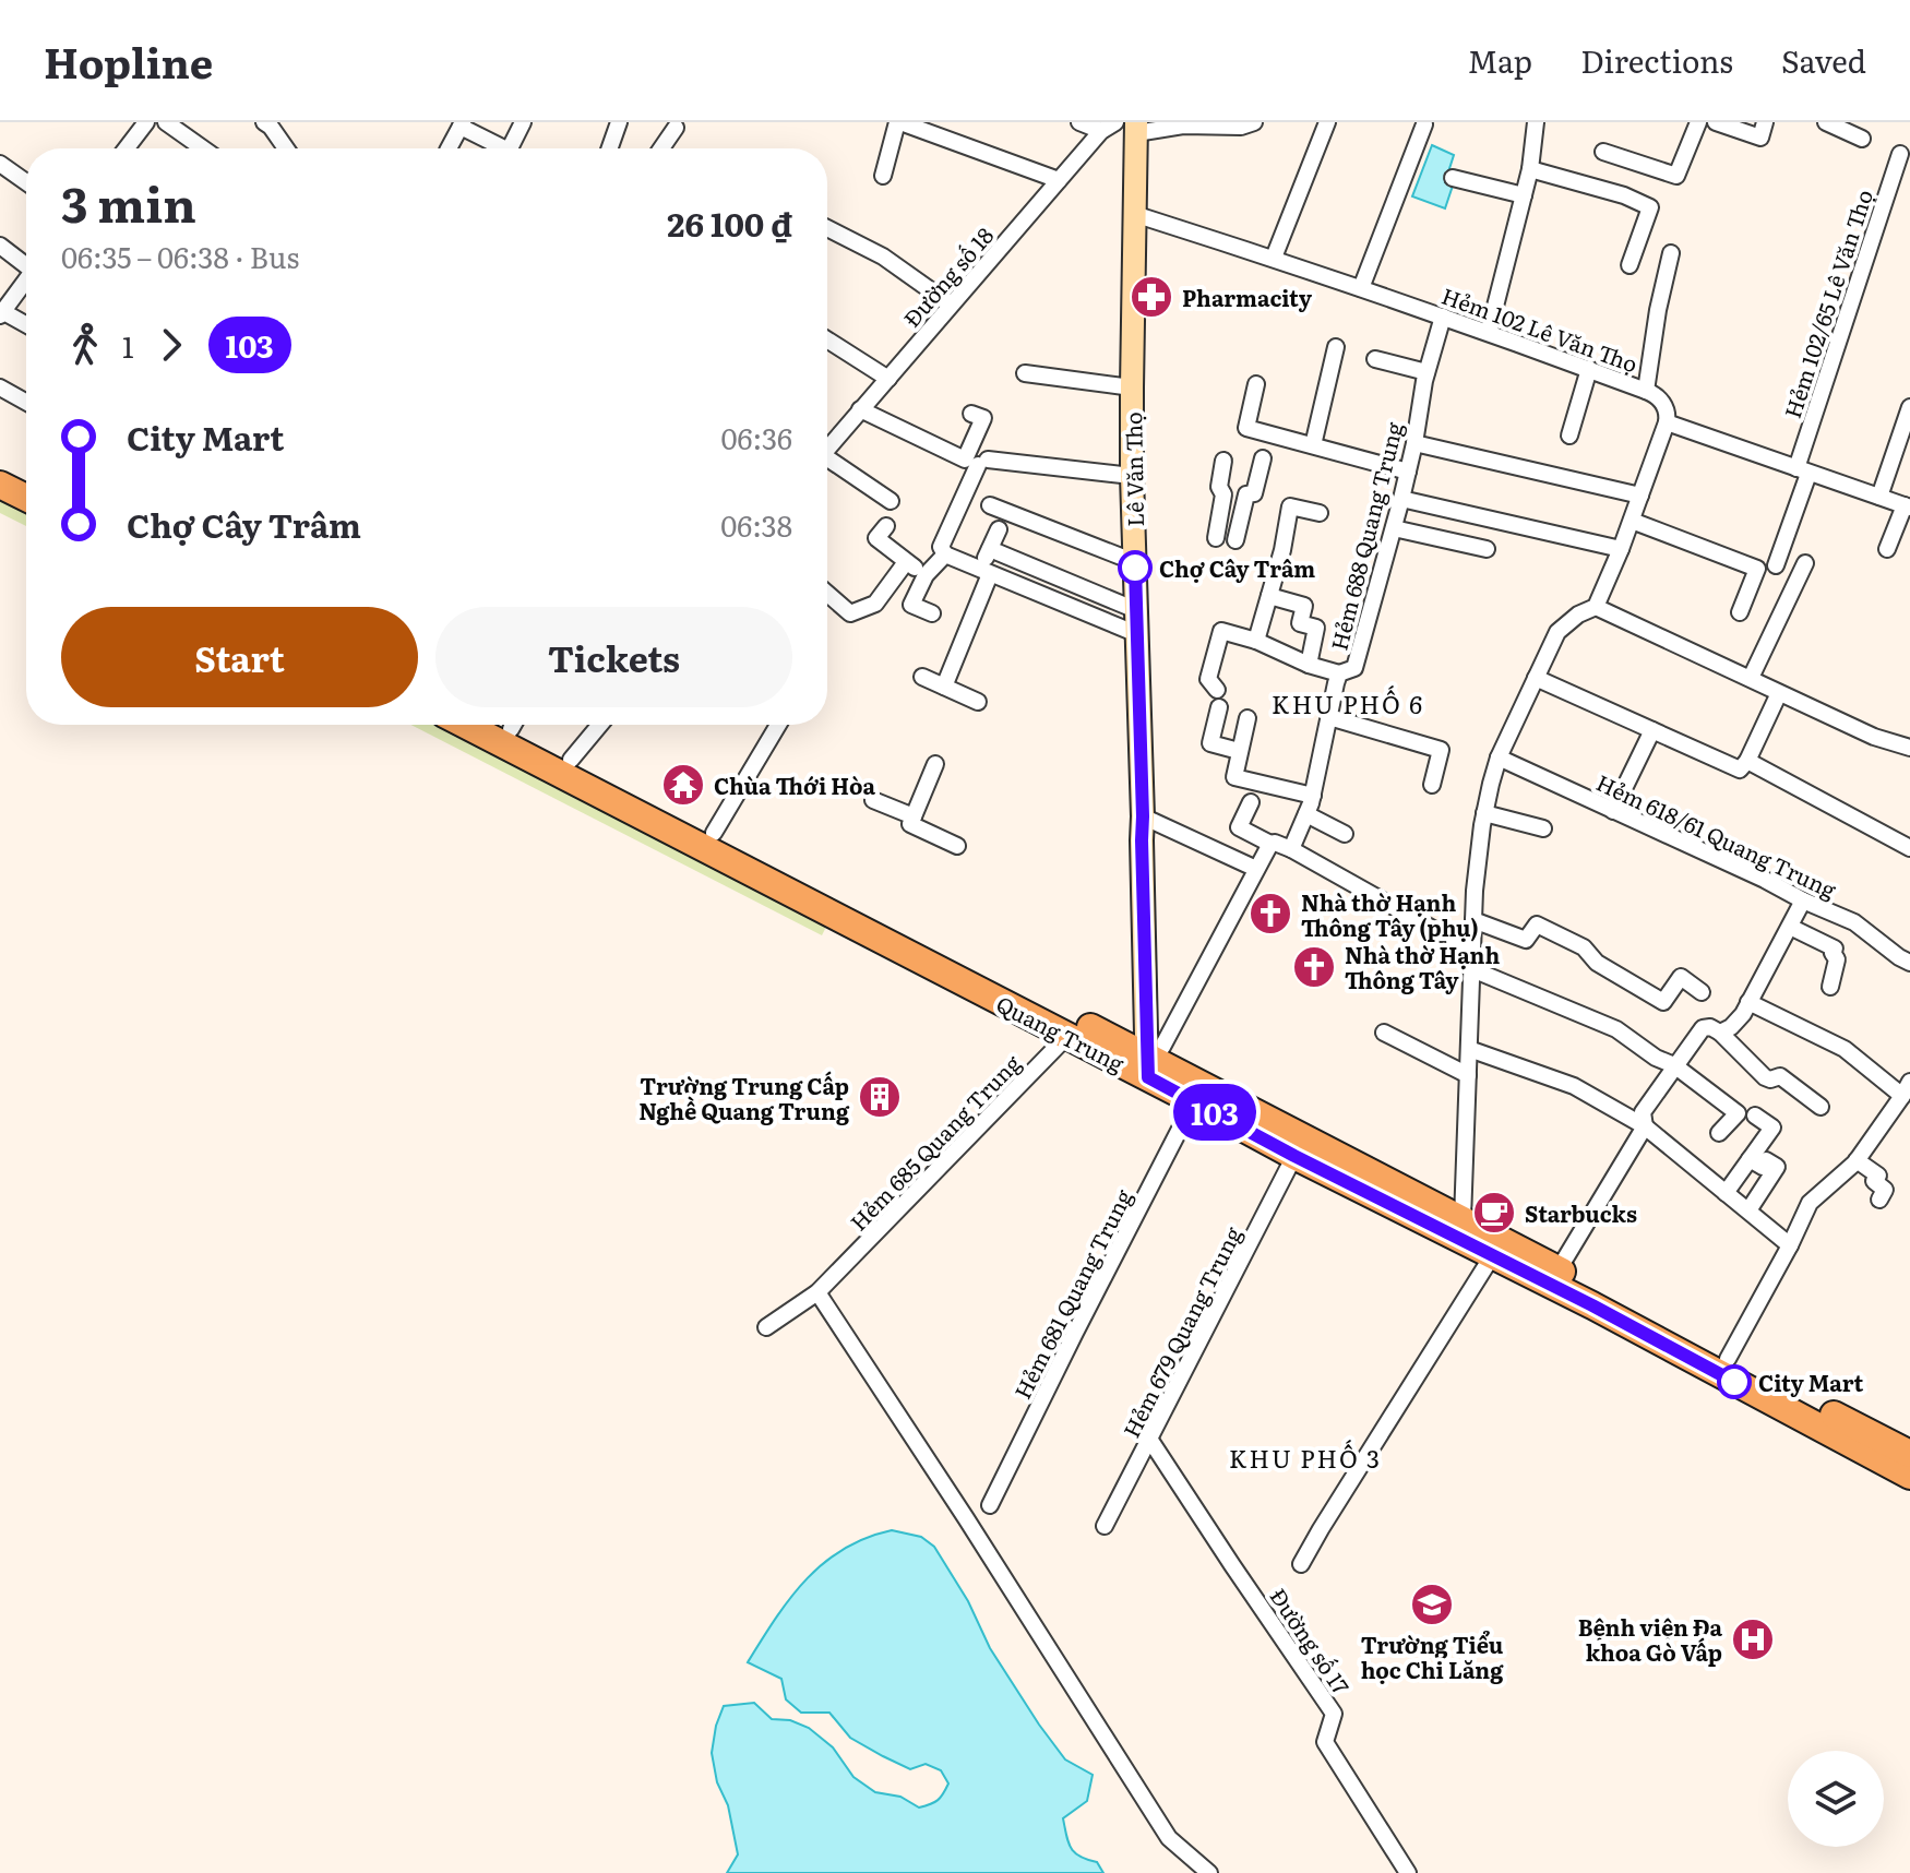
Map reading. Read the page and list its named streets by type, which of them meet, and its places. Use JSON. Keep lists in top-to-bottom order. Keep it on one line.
{"streets":{"main road":["Lê Văn Thọ","Quang Trung"],"street":["Đường số 18","Hẻm 102/65 Lê Văn Thọ","Hẻm 102 Lê Văn Thọ","Hẻm 688 Quang Trung","Hẻm 618/61 Quang Trung","Hẻm 685 Quang Trung","Hẻm 681 Quang Trung","Hẻm 679 Quang Trung","Đường số 17"]},"crossings":[["Hẻm 102 Lê Văn Thọ","Lê Văn Thọ"],["Hẻm 102 Lê Văn Thọ","Hẻm 688 Quang Trung"],["Lê Văn Thọ","Quang Trung"],["Quang Trung","Hẻm 685 Quang Trung"],["Quang Trung","Hẻm 681 Quang Trung"],["Quang Trung","Hẻm 679 Quang Trung"],["Hẻm 679 Quang Trung","Đường số 17"]],"districts":["KHU PHỐ 6","KHU PHỐ 3"],"places":{"pharmacy":["Pharmacity"],"other":["Chợ Cây Trâm","City Mart"],"temple":["Chùa Thới Hòa"],"church":["Nhà thờ Hạnh Thông Tây (phụ)","Nhà thờ Hạnh Thông Tây"],"building":["Trường Trung Cấp Nghề Quang Trung"],"cafe":["Starbucks"],"school or university":["Trường Tiểu học Chi Lăng"],"hospital":["Bệnh viện Đa khoa Gò Vấp"]},"lines":["bus line 103"],"page":{"header":"Hopline","nav":["Map","Directions","Saved"],"on_map":"103","heading":["3 min","06:35 – 06:38 · Bus","26 100 ₫"],"legs":["1","103"],"list":[{"name":"City Mart","value":"06:36"},{"name":"Chợ Cây Trâm","value":"06:38"}],"buttons":["Start","Tickets"]}}
